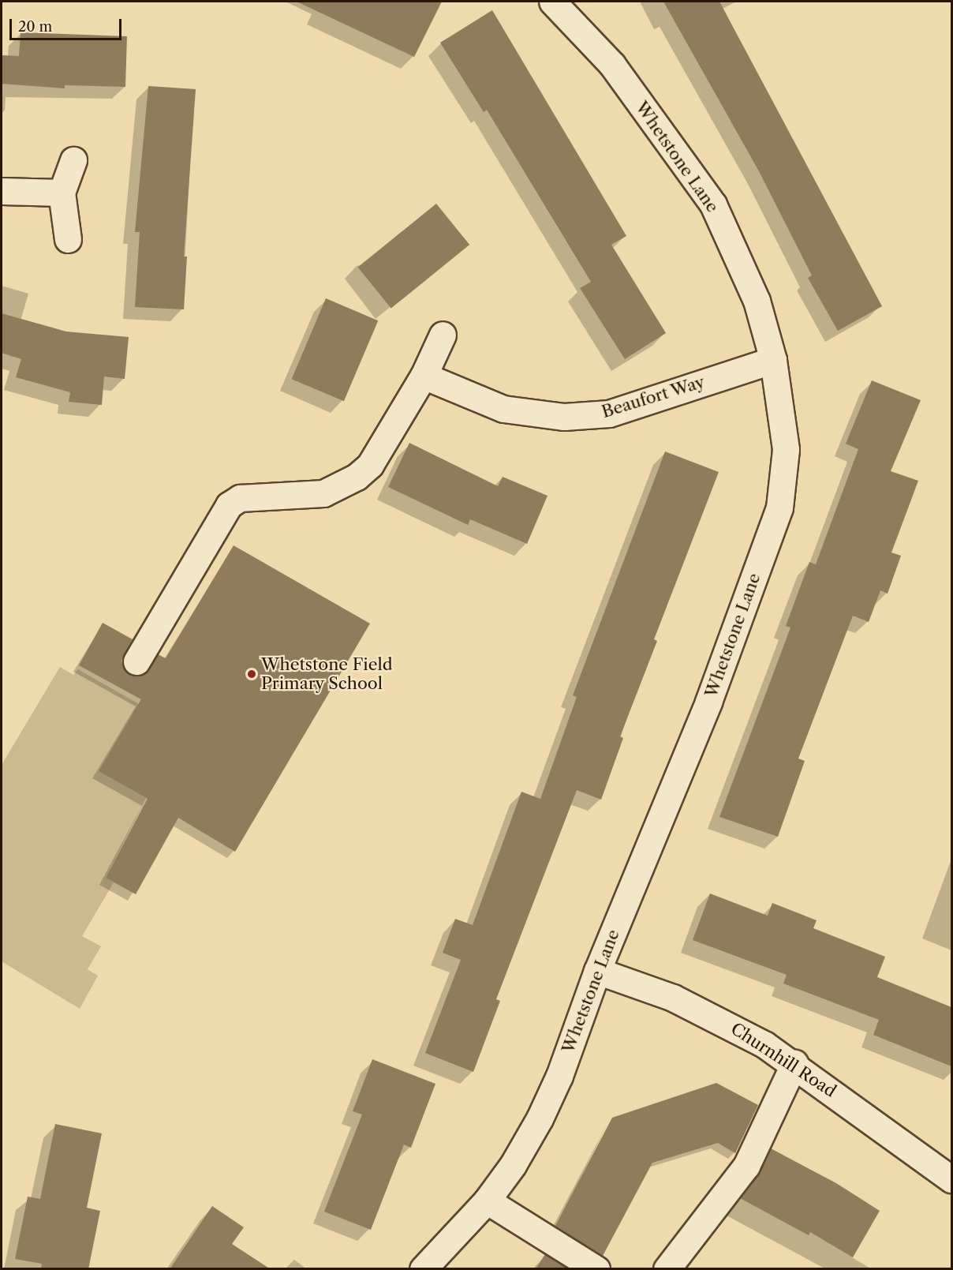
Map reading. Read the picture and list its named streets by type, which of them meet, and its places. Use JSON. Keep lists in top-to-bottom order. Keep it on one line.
{"streets":{"street":["Whetstone Lane","Beaufort Way","Churnhill Road"]},"crossings":[["Whetstone Lane","Beaufort Way"],["Whetstone Lane","Churnhill Road"]],"places":["Whetstone Field Primary School"],"scale_bar":"20 m"}
